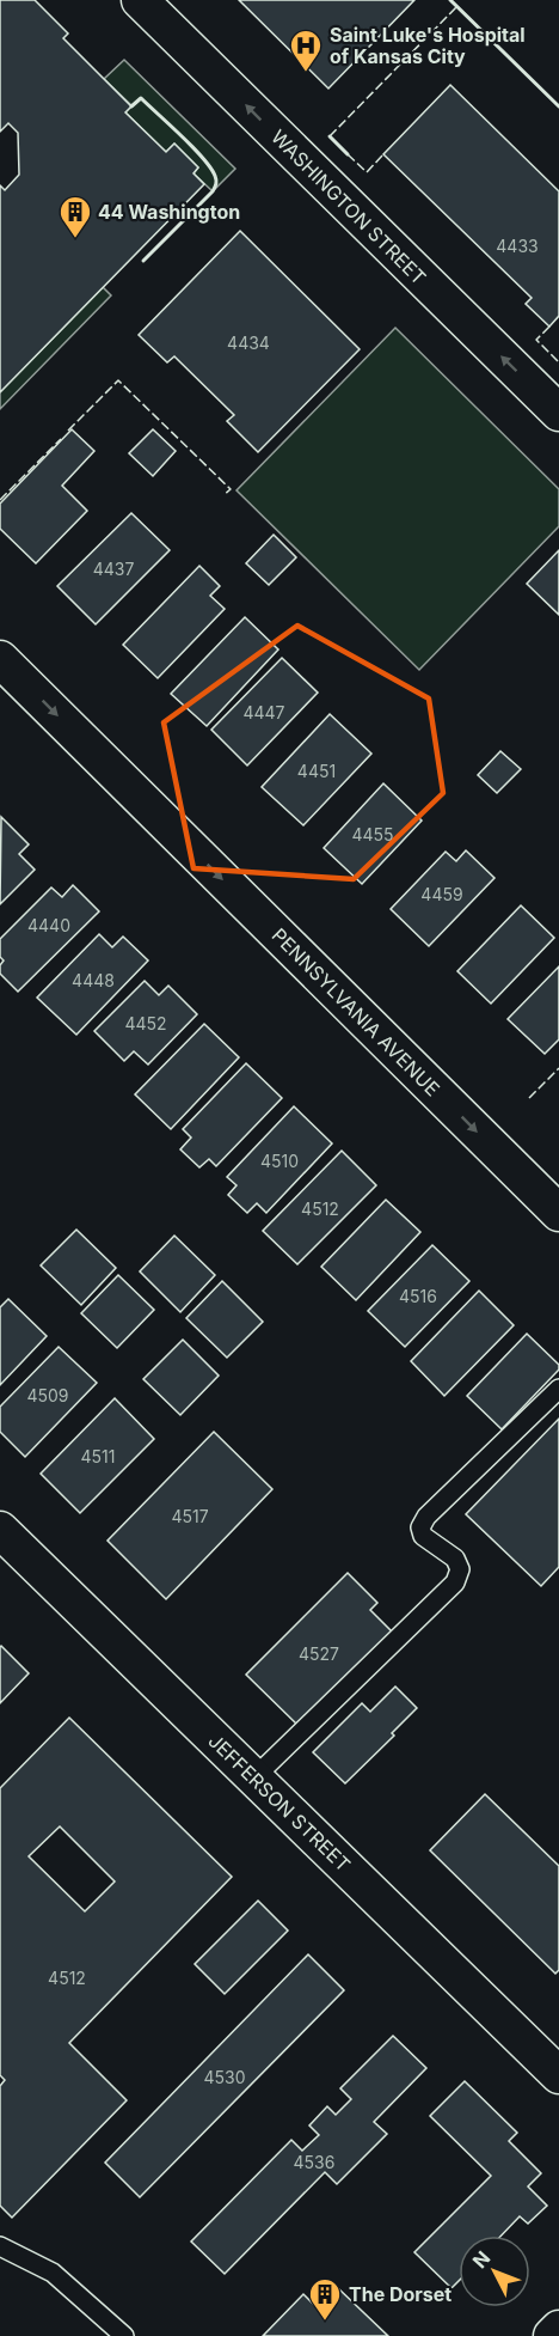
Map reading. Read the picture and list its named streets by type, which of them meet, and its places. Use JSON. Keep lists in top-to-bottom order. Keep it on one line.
{"streets":{"street":["WASHINGTON STREET","PENNSYLVANIA AVENUE","JEFFERSON STREET"]},"one_way":["WASHINGTON STREET","PENNSYLVANIA AVENUE"],"places":{"hospital":["Saint Luke's Hospital of Kansas City"],"building":["44 Washington","The Dorset"]},"house_numbers":["4433","4434","4437","4447","4451","4455","4459","4440","4448","4452","4510","4512","4516","4509","4511","4517","4527","4512","4530","4536"],"north":"top left"}
